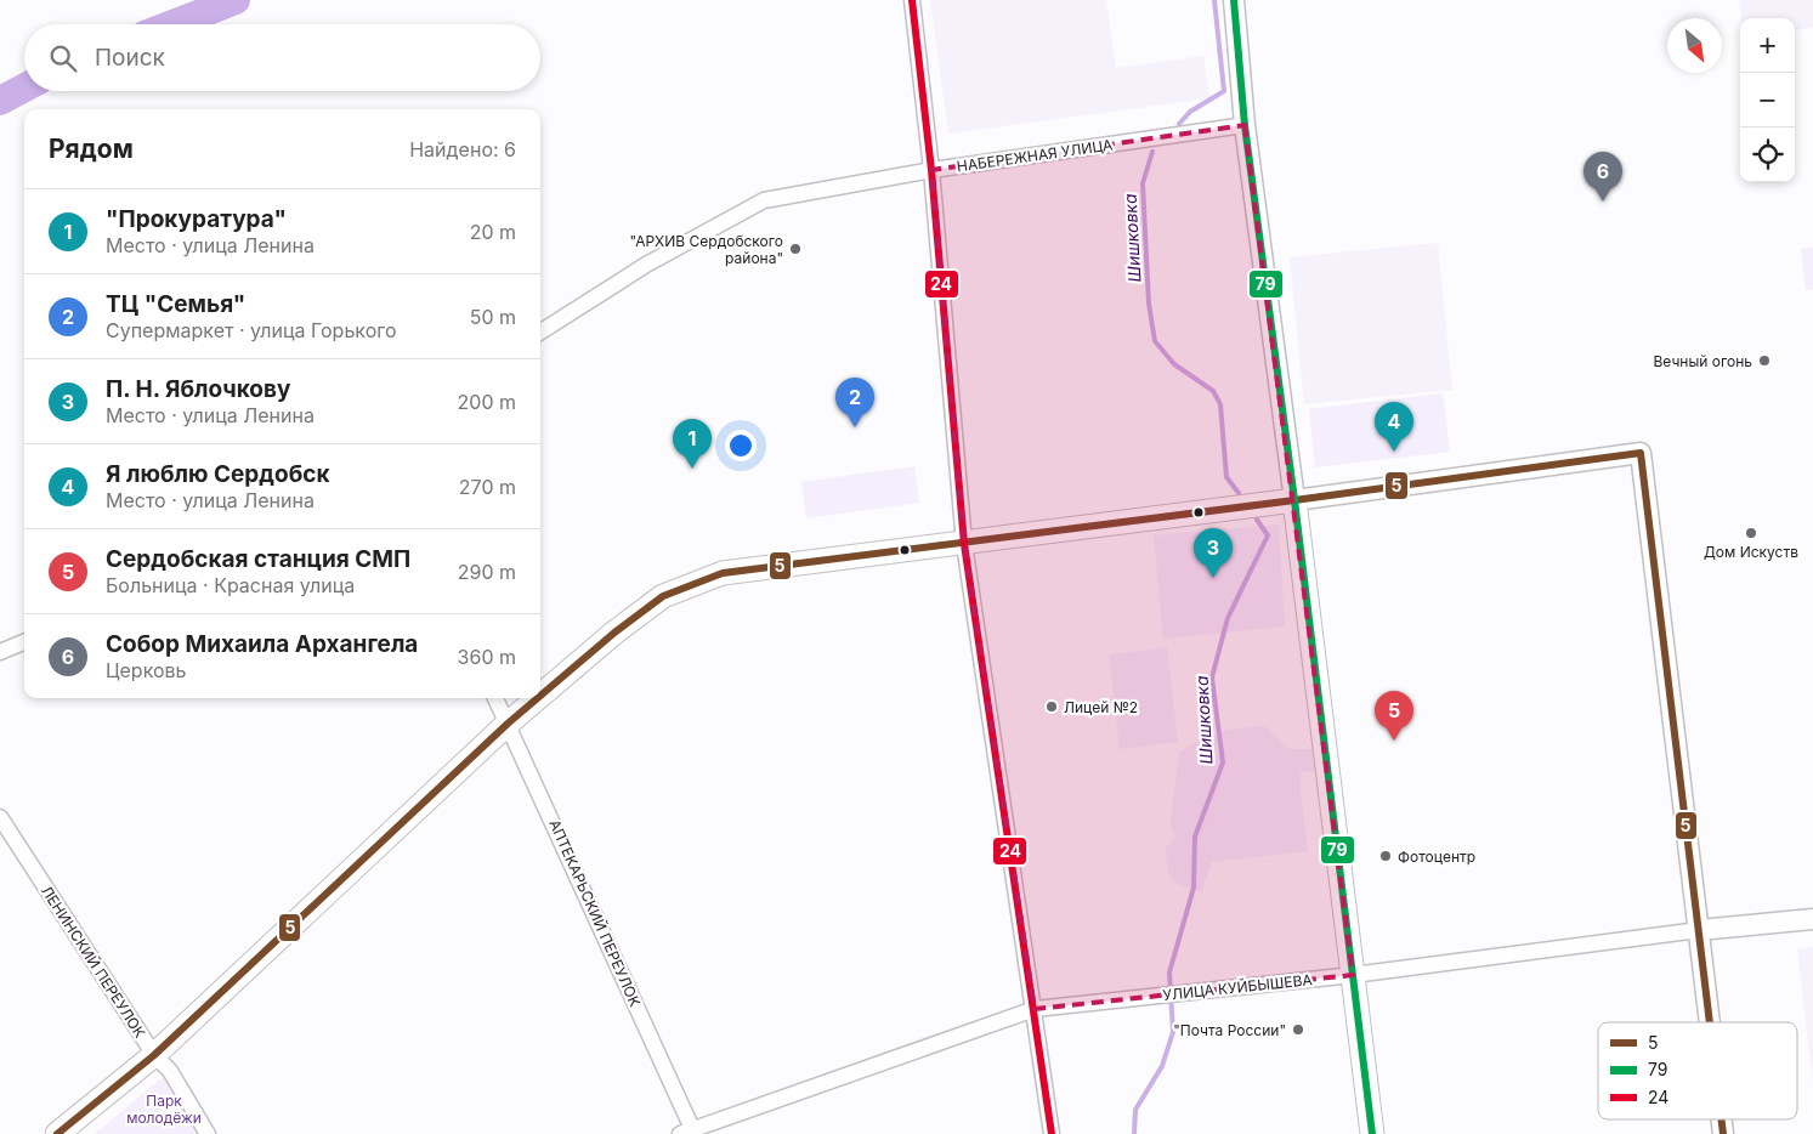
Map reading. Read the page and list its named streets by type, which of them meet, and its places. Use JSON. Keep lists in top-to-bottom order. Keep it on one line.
{"streets":{"street":["НАБЕРЕЖНАЯ УЛИЦА","АПТЕКАРЬСКИЙ ПЕРЕУЛОК","ЛЕНИНСКИЙ ПЕРЕУЛОК","УЛИЦА КУЙБЫШЕВА"]},"crossings":[["АПТЕКАРЬСКИЙ ПЕРЕУЛОК","УЛИЦА КУЙБЫШЕВА"]],"water":["Шишковка"],"parks":["Парк молодёжи"],"places":["\"АРХИВ Сердобского района\"","Вечный огонь","Дом Искуств","Лицей №2","Фотоцентр","\"Почта России\""],"lines":["transit line 79","transit line 24","transit line 5"],"legend":["5","79","24"],"north":"bottom right","page":{"map_buttons":["+","−"],"search":"Поиск","heading":["Рядом","Найдено: 6"],"pins":["6","2","4","1","3","5"],"list":[{"mark":"1","name":"\"Прокуратура\"","note":"Место · улица Ленина","value":"20 m"},{"mark":"2","name":"ТЦ \"Семья\"","note":"Супермаркет · улица Горького","value":"50 m"},{"mark":"3","name":"П. Н. Яблочкову","note":"Место · улица Ленина","value":"200 m"},{"mark":"4","name":"Я люблю Сердобск","note":"Место · улица Ленина","value":"270 m"},{"mark":"5","name":"Сердобская станция СМП","note":"Больница · Красная улица","value":"290 m"},{"mark":"6","name":"Собор Михаила Архангела","note":"Церковь","value":"360 m"}]}}
